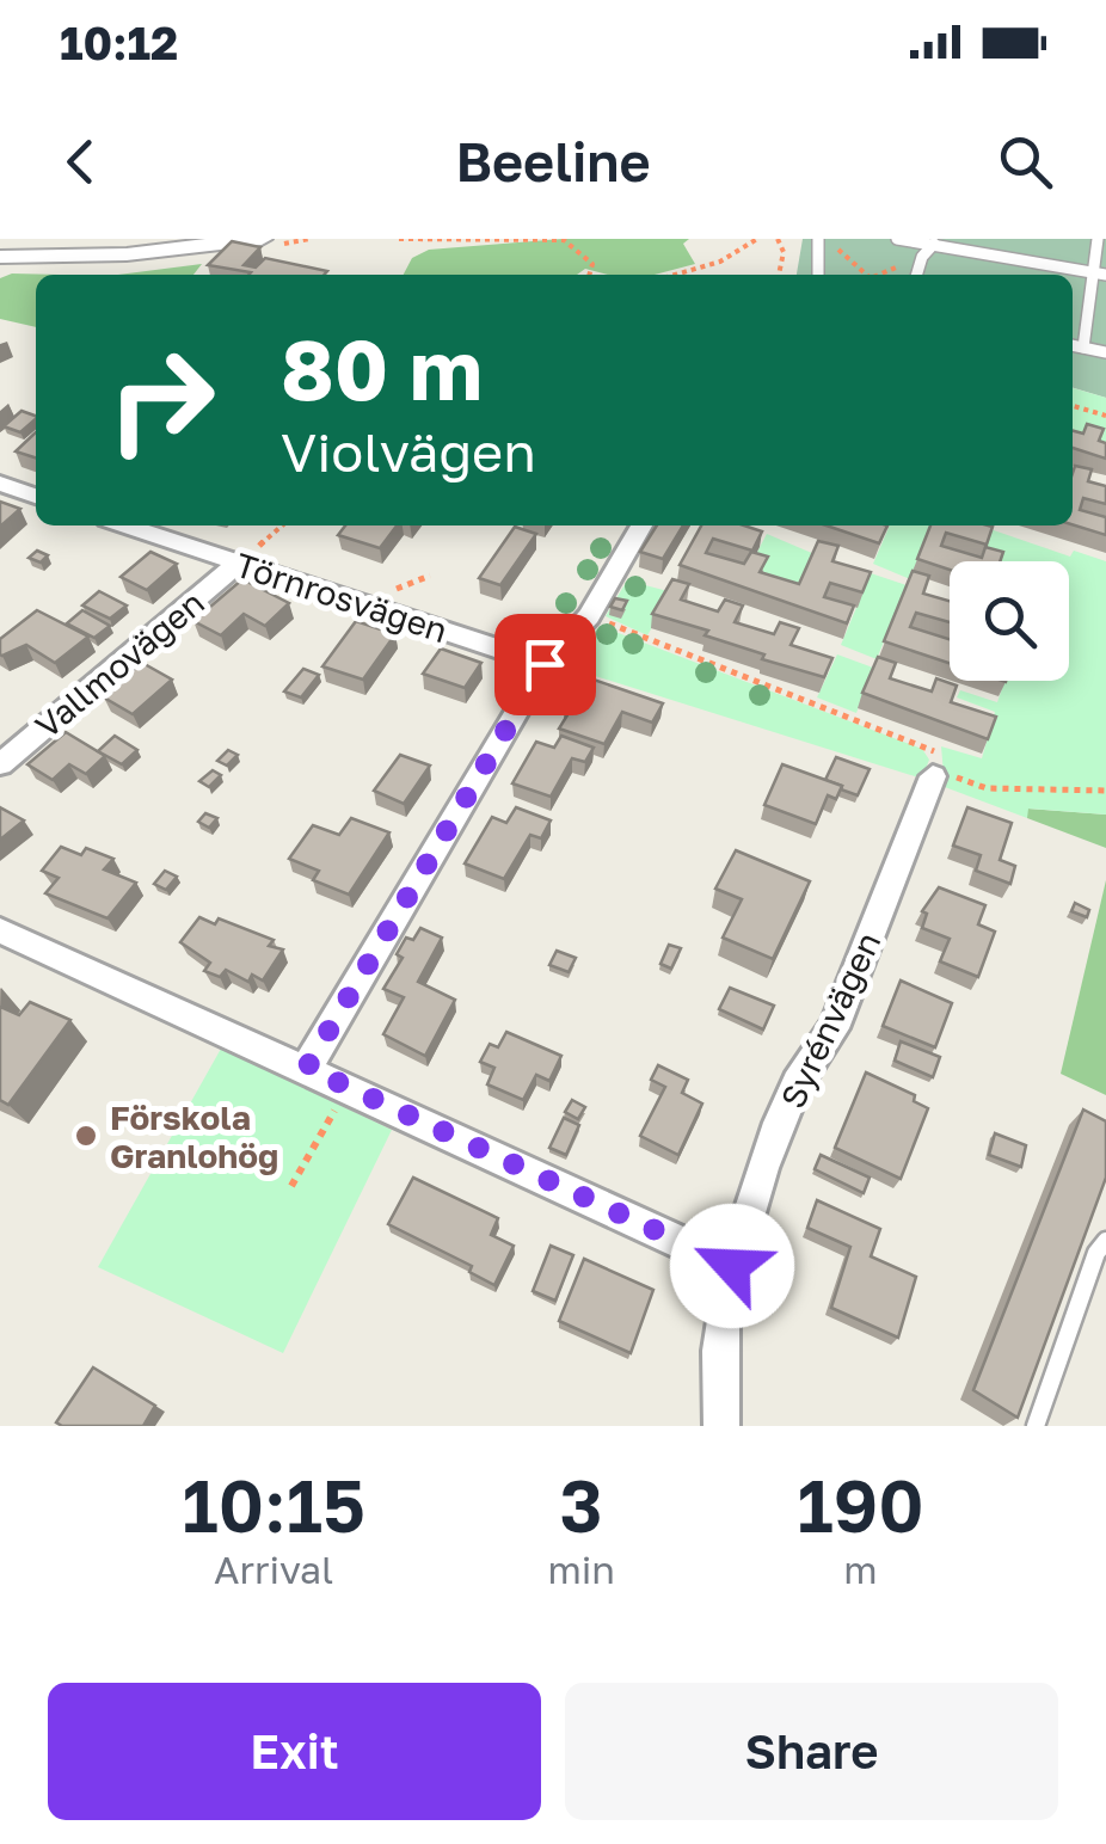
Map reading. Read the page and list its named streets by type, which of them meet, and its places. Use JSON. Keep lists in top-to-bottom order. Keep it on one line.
{"streets":{"street":["Törnrosvägen","Vallmovägen","Syrénvägen"]},"crossings":[["Törnrosvägen","Vallmovägen"]],"places":["Förskola Granlohög"],"page":{"status":"10:12","header":"Beeline","turn":["80 m","Violvägen"],"eta":["10:15","Arrival","3","min","190","m"],"buttons":["Exit","Share"]}}
